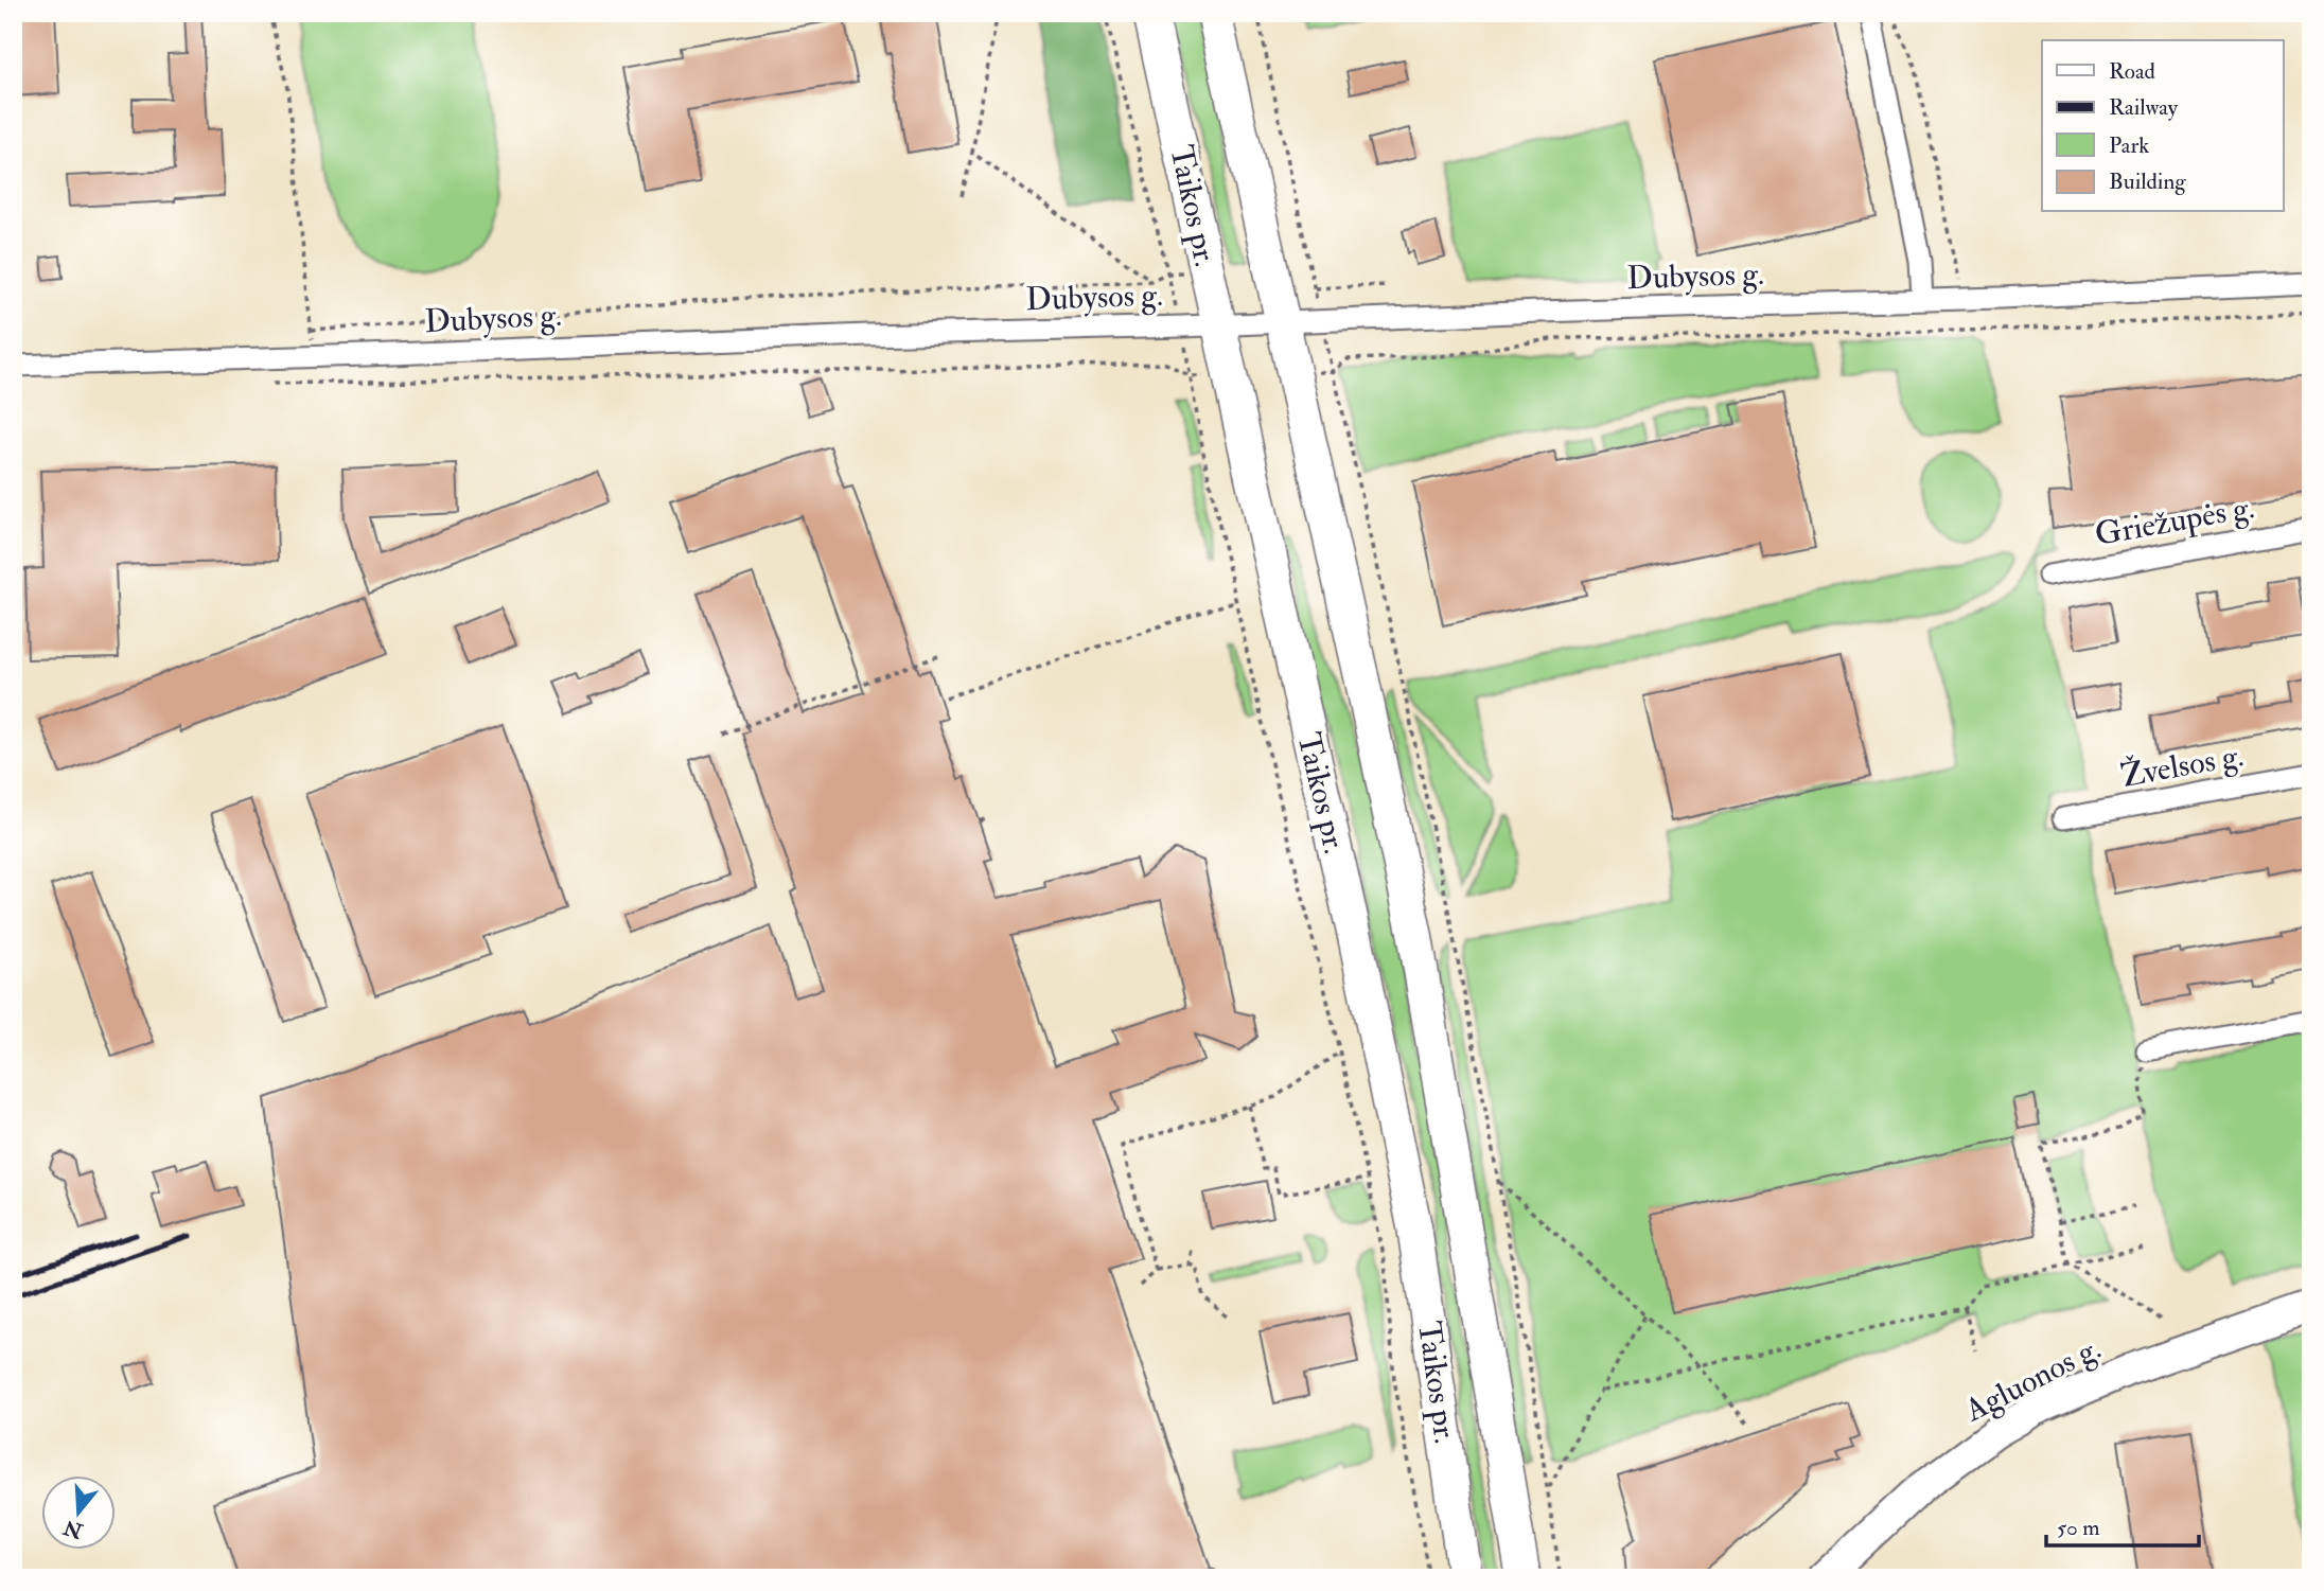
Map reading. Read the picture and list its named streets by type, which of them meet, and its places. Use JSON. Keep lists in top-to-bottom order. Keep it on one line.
{"streets":{"main road":["Taikos pr.","Agluonos g."],"street":["Dubysos g.","Griežupės g.","Žvelsos g."]},"crossings":[["Taikos pr.","Dubysos g."]],"legend":["Road","Railway","Park","Building"],"scale_bar":"50 m","north":"bottom"}
